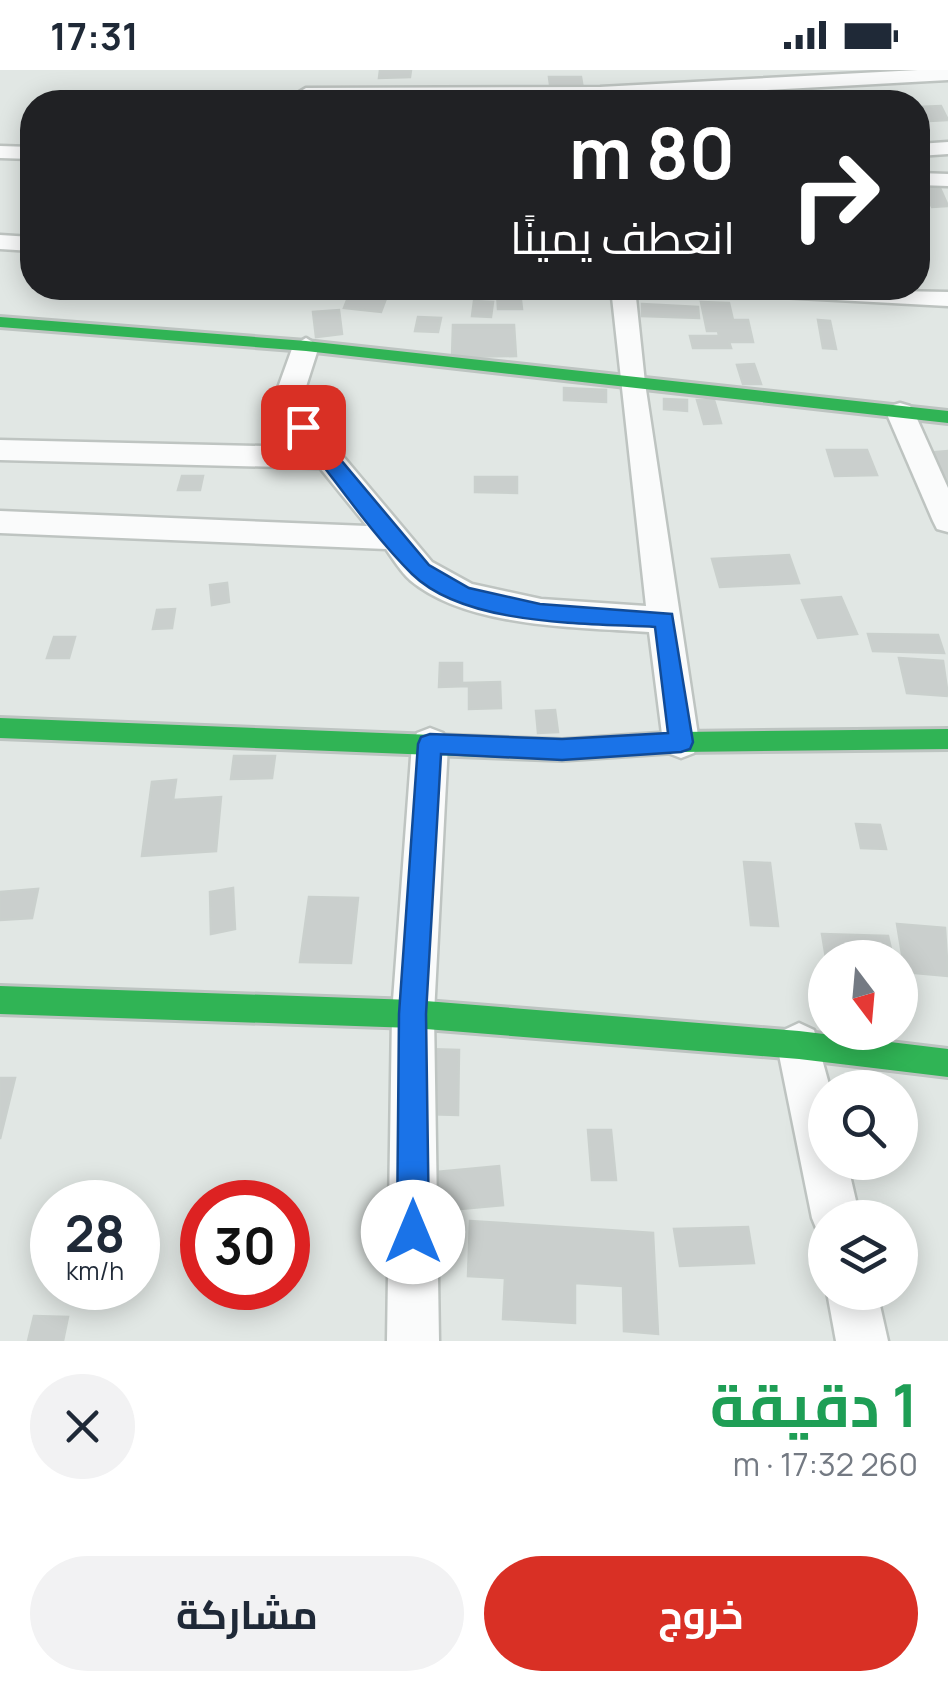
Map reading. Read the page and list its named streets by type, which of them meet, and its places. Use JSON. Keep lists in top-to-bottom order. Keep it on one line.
{"north":"bottom","page":{"status":"17:31","turn":["80 m","انعطف يمينًا"],"speed":"28 km/h","limit":"30","heading":["1 دقيقة","260 m · 17:32"],"buttons":["خروج","مشاركة"]}}
